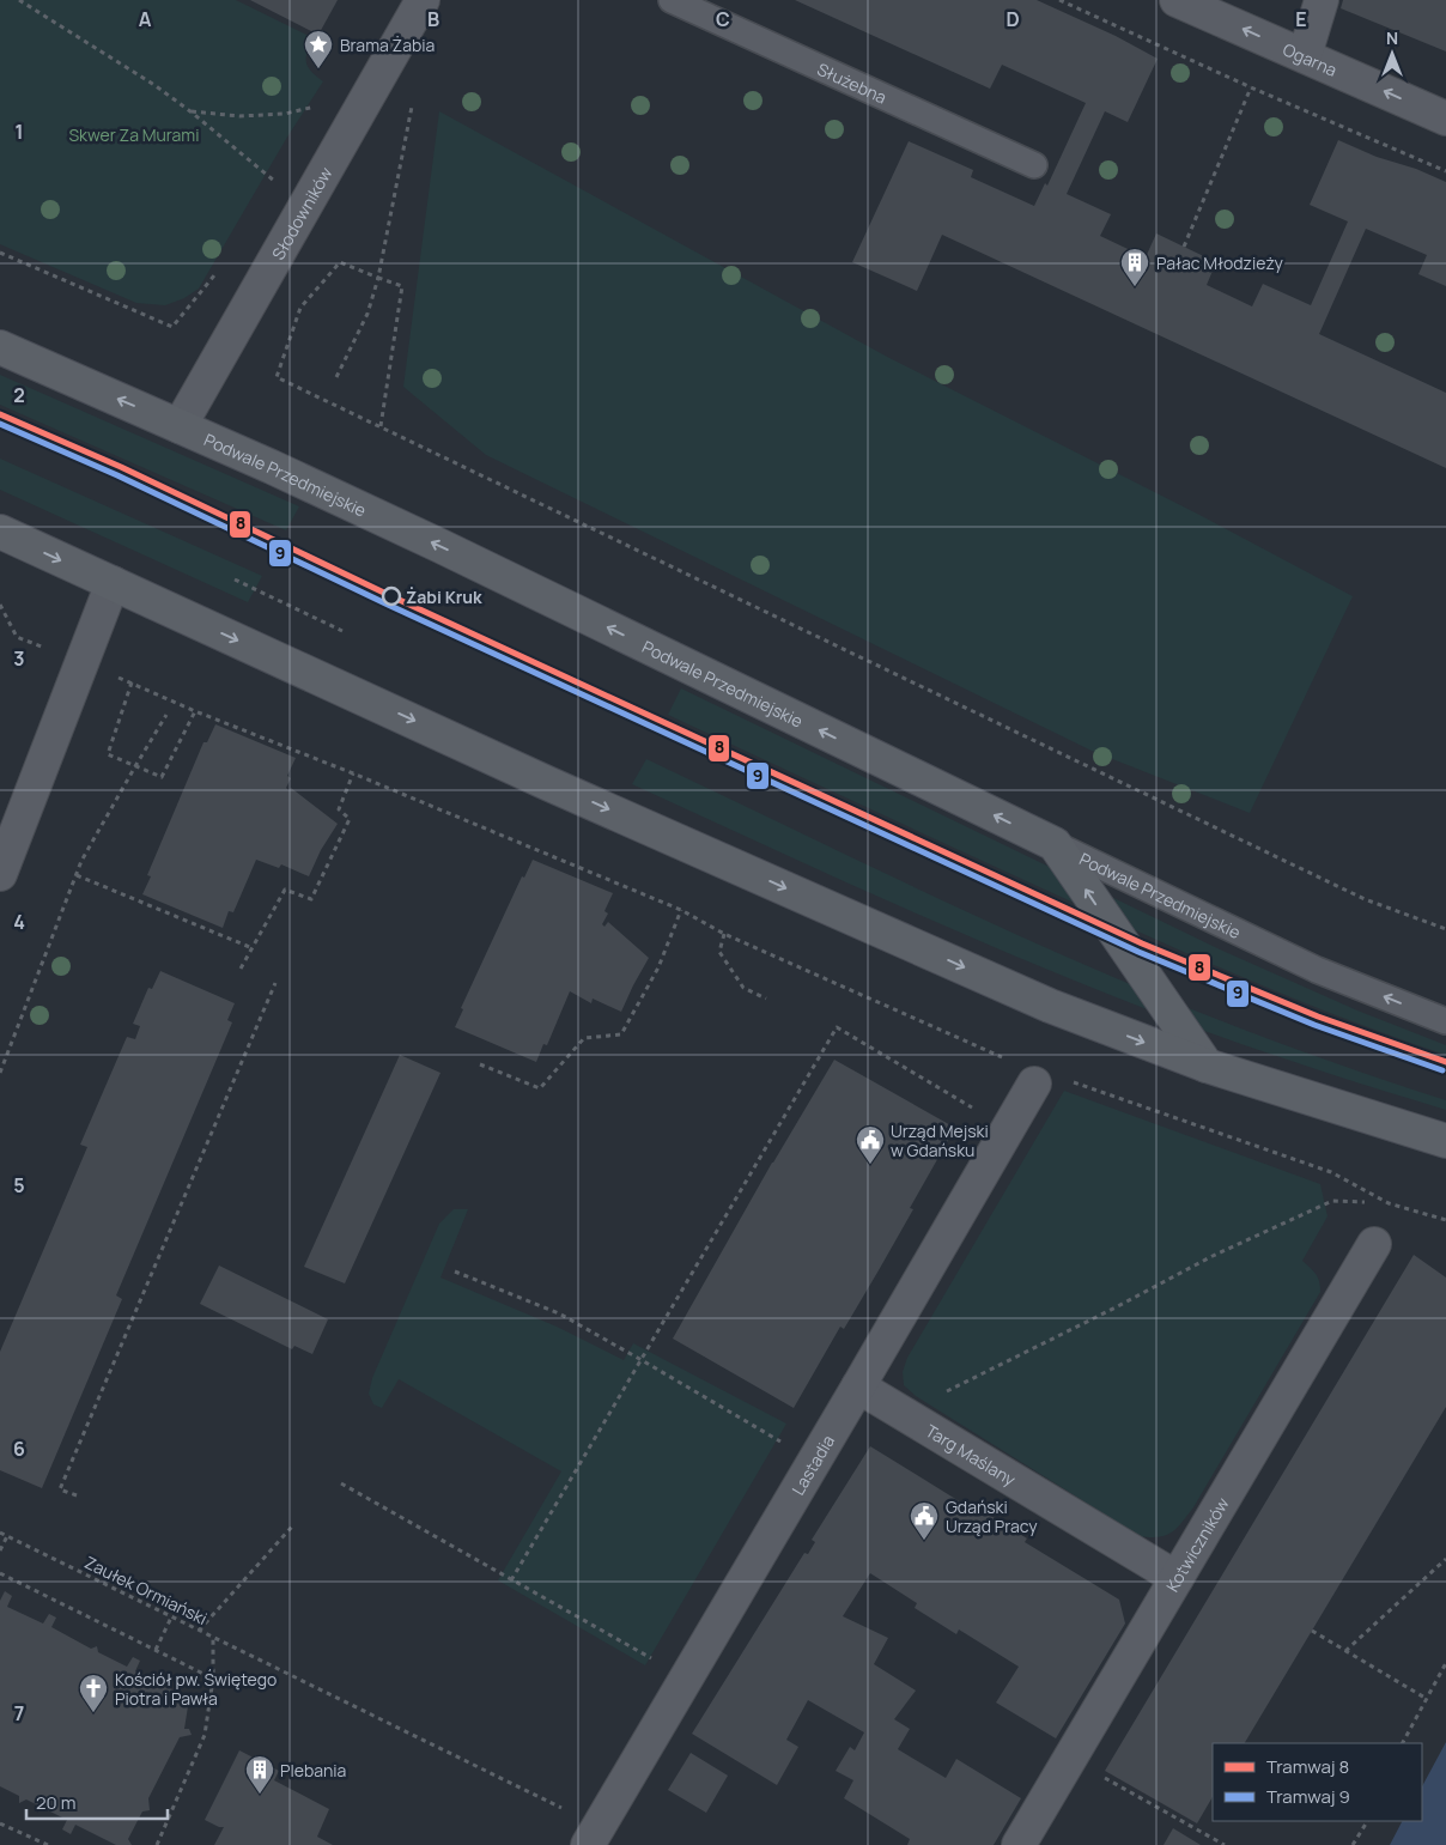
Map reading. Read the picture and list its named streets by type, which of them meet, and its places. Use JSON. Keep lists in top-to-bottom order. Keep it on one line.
{"streets":{"main road":["Podwale Przedmiejskie"],"street":["Ogarna","Słodowników","Targ Maślany","Lastadia","Kotwiczników"],"lane":["Służebna"],"path":["Zaułek Ormiański"]},"crossings":[["Słodowników","Podwale Przedmiejskie"],["Targ Maślany","Lastadia"],["Targ Maślany","Kotwiczników"]],"one_way":["Ogarna"],"parks":["Skwer Za Murami"],"places":{"place":["Brama Żabia"],"building":["Pałac Młodzieży","Plebania"],"other":["Żabi Kruk"],"public building":["Urząd Mejski w Gdańsku","Gdański Urząd Pracy"],"church":["Kościół pw. Świętego Piotra i Pawła"]},"lines":["tram line 8","tram line 9"],"legend":["Tramwaj 8","Tramwaj 9"],"scale_bar":"20 m","north":"top","grid":{"columns":["A","B","C","D","E"],"rows":["1","2","3","4","5","6","7"]}}
